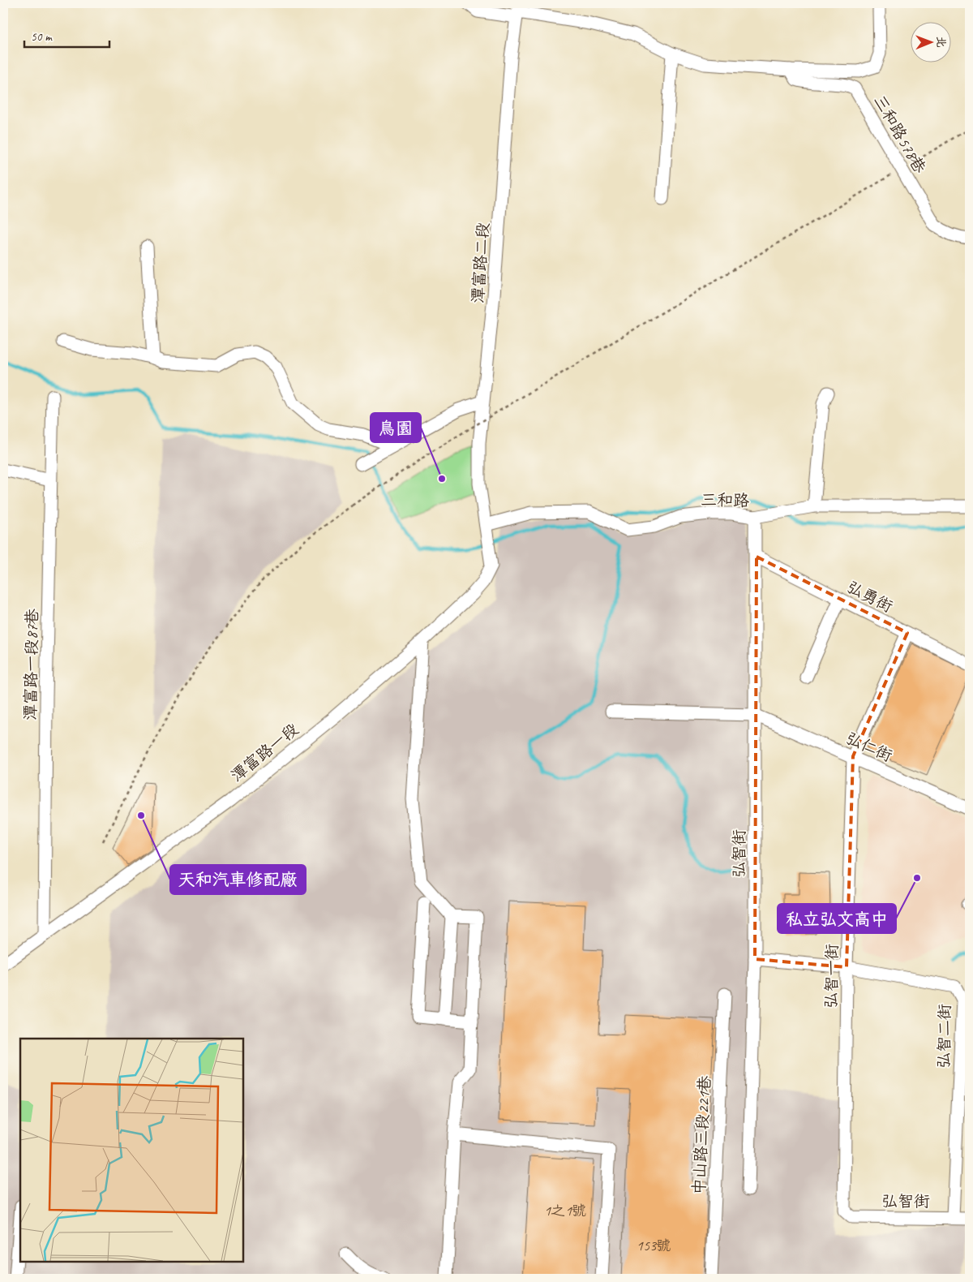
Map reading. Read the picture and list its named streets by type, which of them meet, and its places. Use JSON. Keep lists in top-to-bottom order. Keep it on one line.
{"streets":{"street":["三和路578巷","潭富路二段","三和路","弘勇街","潭富路一段87巷","弘仁街","潭富路一段","弘智街","弘智一街","弘智二街","中山路三段221巷"]},"crossings":[["潭富路二段","三和路"],["潭富路二段","潭富路一段"],["三和路","潭富路一段"],["三和路","弘智街"],["弘勇街","弘智街"],["弘勇街","弘智一街"],["潭富路一段87巷","潭富路一段"],["弘仁街","弘智街"],["弘仁街","弘智一街"],["弘智街","弘智一街"],["弘智街","弘智二街"],["弘智一街","弘智二街"]],"places":["鳥園","天和汽車修配廠","私立弘文高中"],"house_numbers":["1之1號","153號"],"scale_bar":"50 m","north":"right"}
